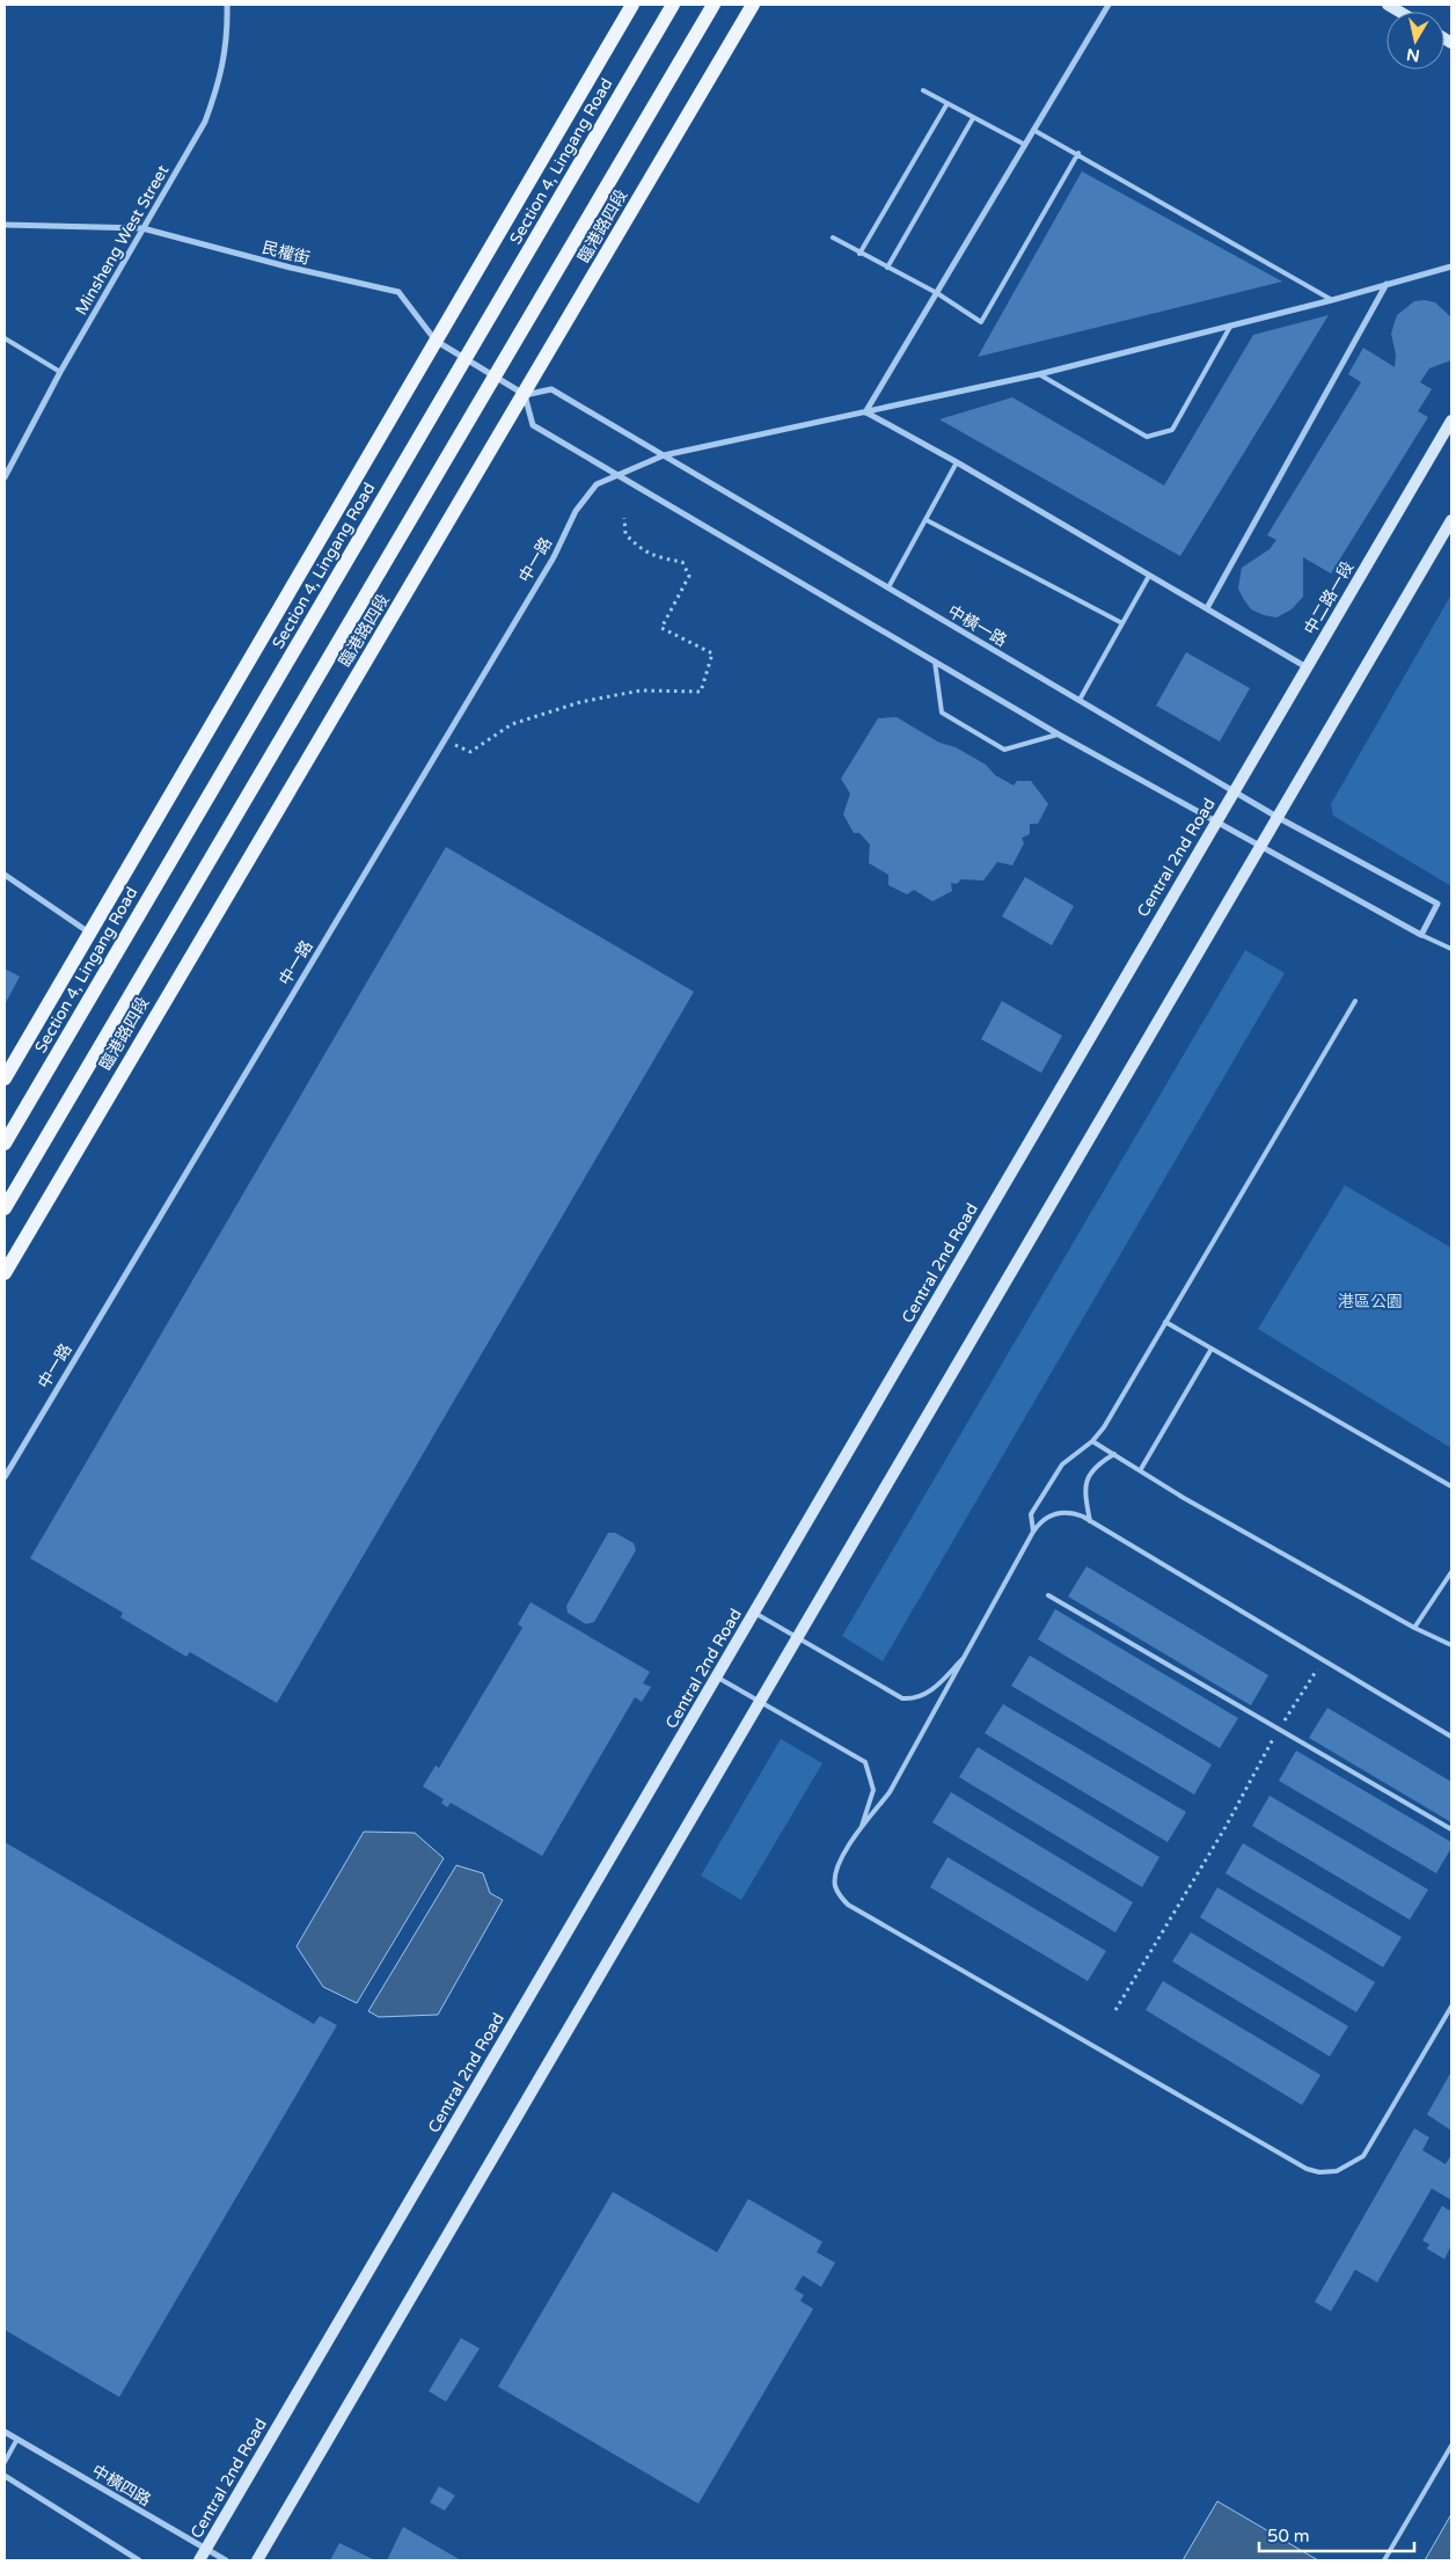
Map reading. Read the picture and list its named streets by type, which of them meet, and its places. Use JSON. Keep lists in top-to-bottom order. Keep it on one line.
{"streets":{"main road":["Section 4, Lingang Road","臨港路四段"],"street":["Minsheng West Street","民權街","中一路","中二路一段","中橫一路","Central 2nd Road","中橫四路"]},"crossings":[["Section 4, Lingang Road","民權街"],["臨港路四段","民權街"],["臨港路四段","中橫一路"],["Minsheng West Street","民權街"],["民權街","中橫一路"],["中一路","中橫一路"],["中二路一段","中橫一路"],["中二路一段","Central 2nd Road"],["中橫一路","Central 2nd Road"],["Central 2nd Road","中橫四路"]],"parks":["港區公園"],"scale_bar":"50 m","north":"bottom"}
